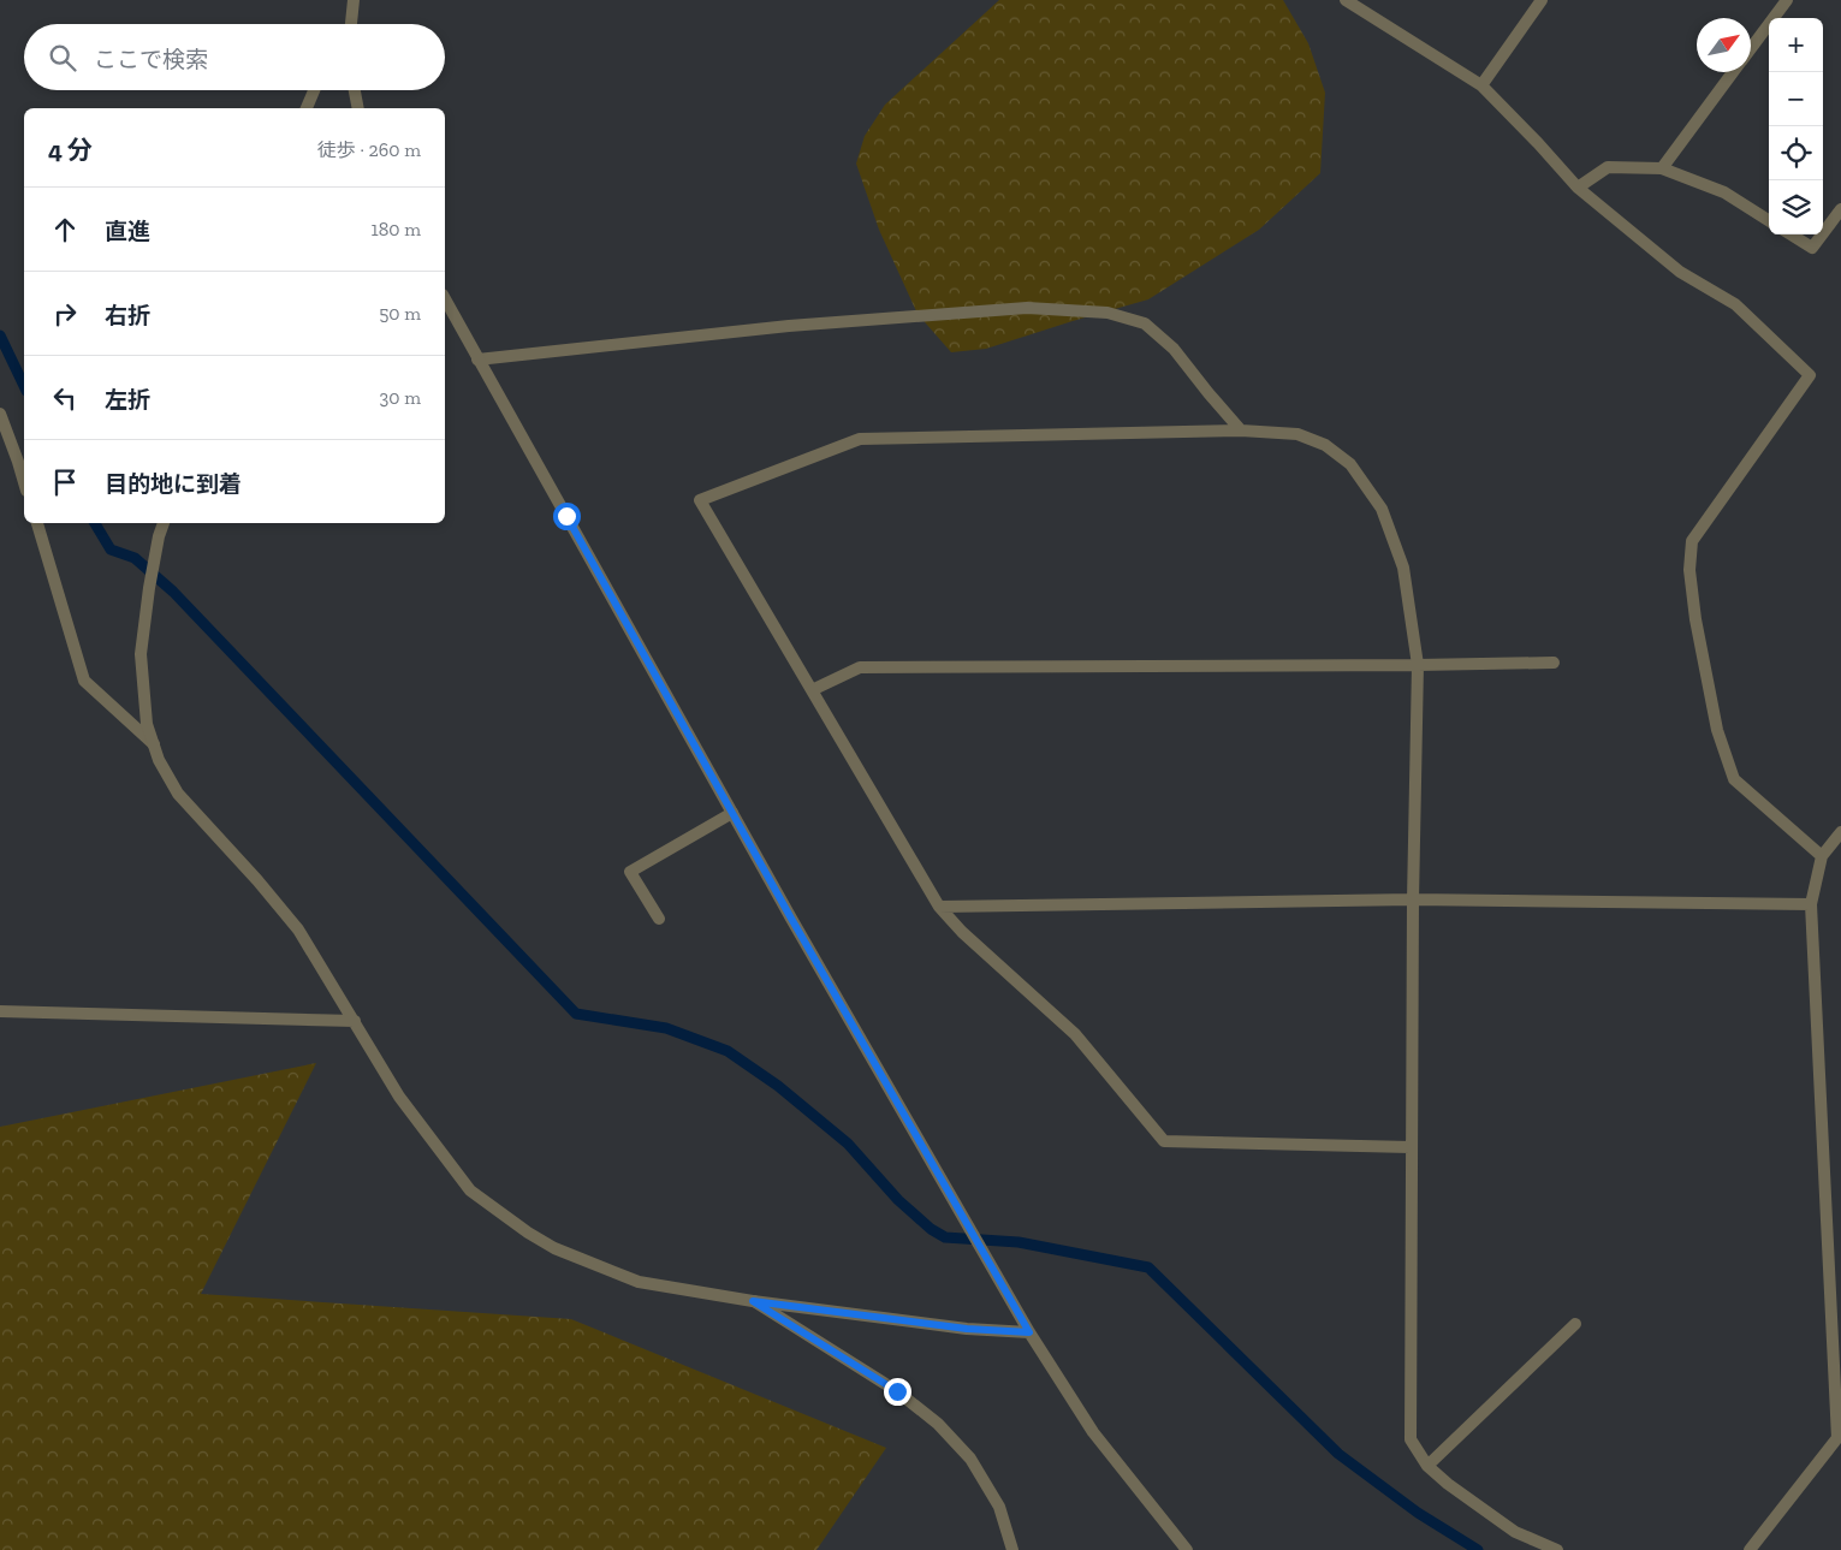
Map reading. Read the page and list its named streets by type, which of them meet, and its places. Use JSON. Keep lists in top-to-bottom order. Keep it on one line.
{"north":"top right","page":{"map_buttons":["+","−"],"search":"ここで検索","heading":["4 分","徒歩 · 260 m"],"list":[["直進","180 m"],["右折","50 m"],["左折","30 m"],"目的地に到着"]}}
